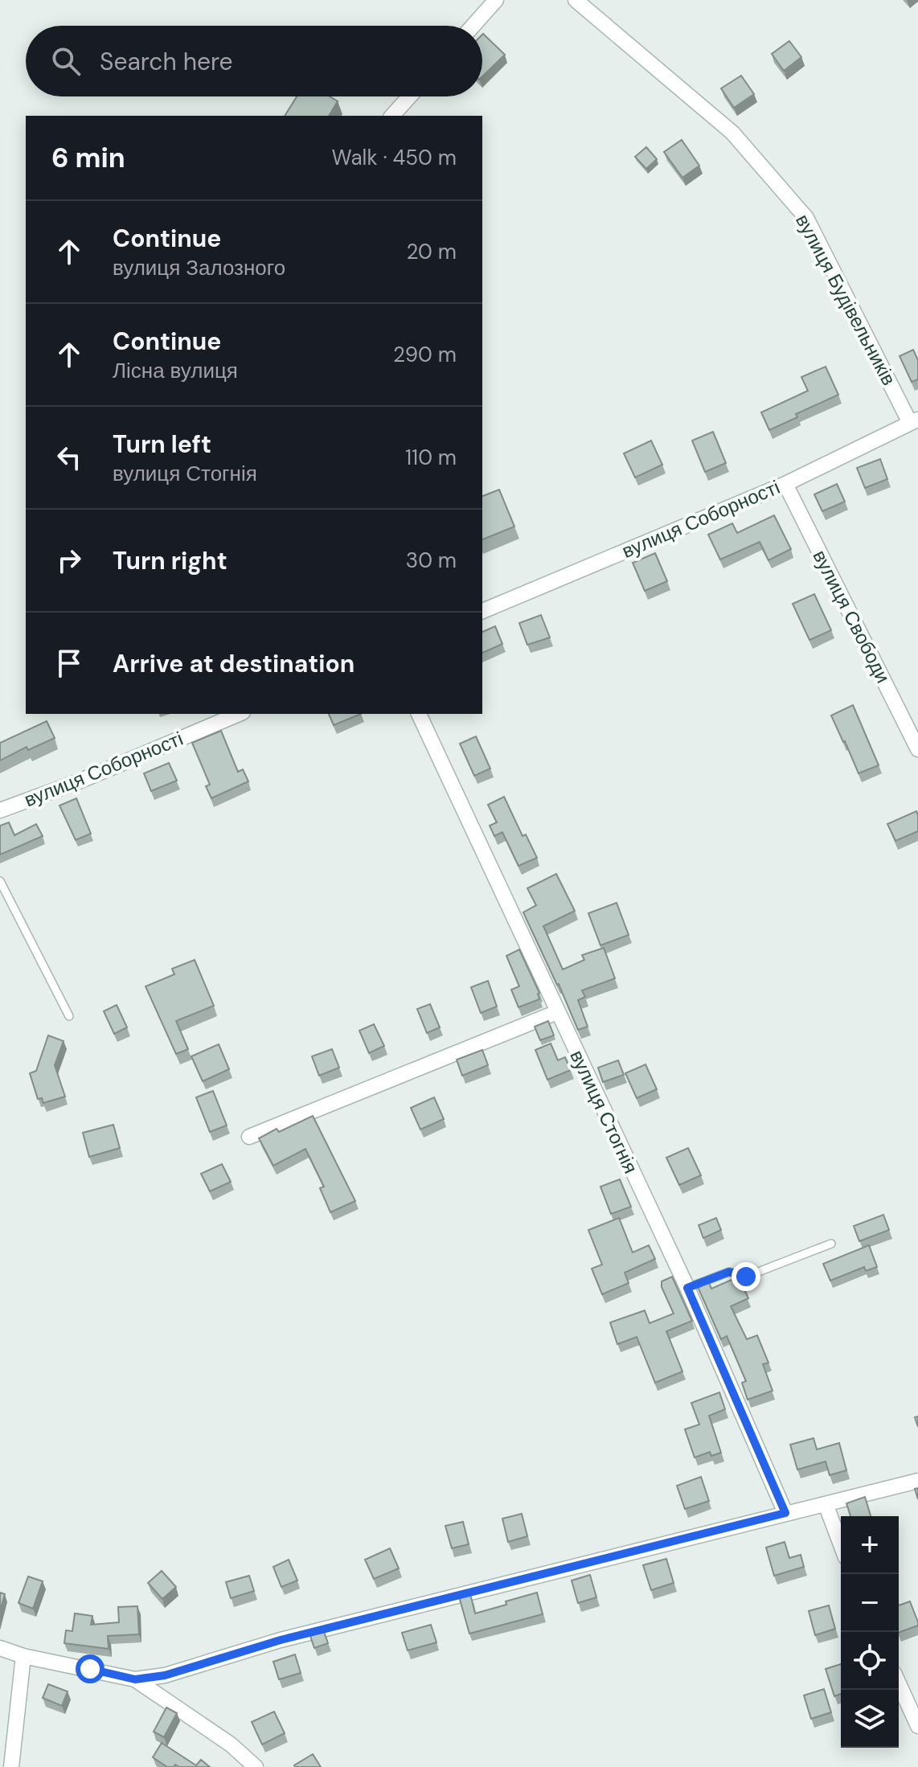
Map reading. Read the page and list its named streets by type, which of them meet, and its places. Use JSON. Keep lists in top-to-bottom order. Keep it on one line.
{"streets":{"street":["вулиця Будівельників","вулиця Соборності","вулиця Свободи","вулиця Стогнія"]},"crossings":[["вулиця Будівельників","вулиця Соборності"],["вулиця Соборності","вулиця Свободи"]],"page":{"search":"Search here","heading":["6 min","Walk · 450 m"],"list":[["Continue","вулиця Залозного","20 m"],["Continue","Лісна вулиця","290 m"],["Turn left","вулиця Стогнія","110 m"],["Turn right","30 m"],"Arrive at destination"],"map_buttons":["+","−"]}}
